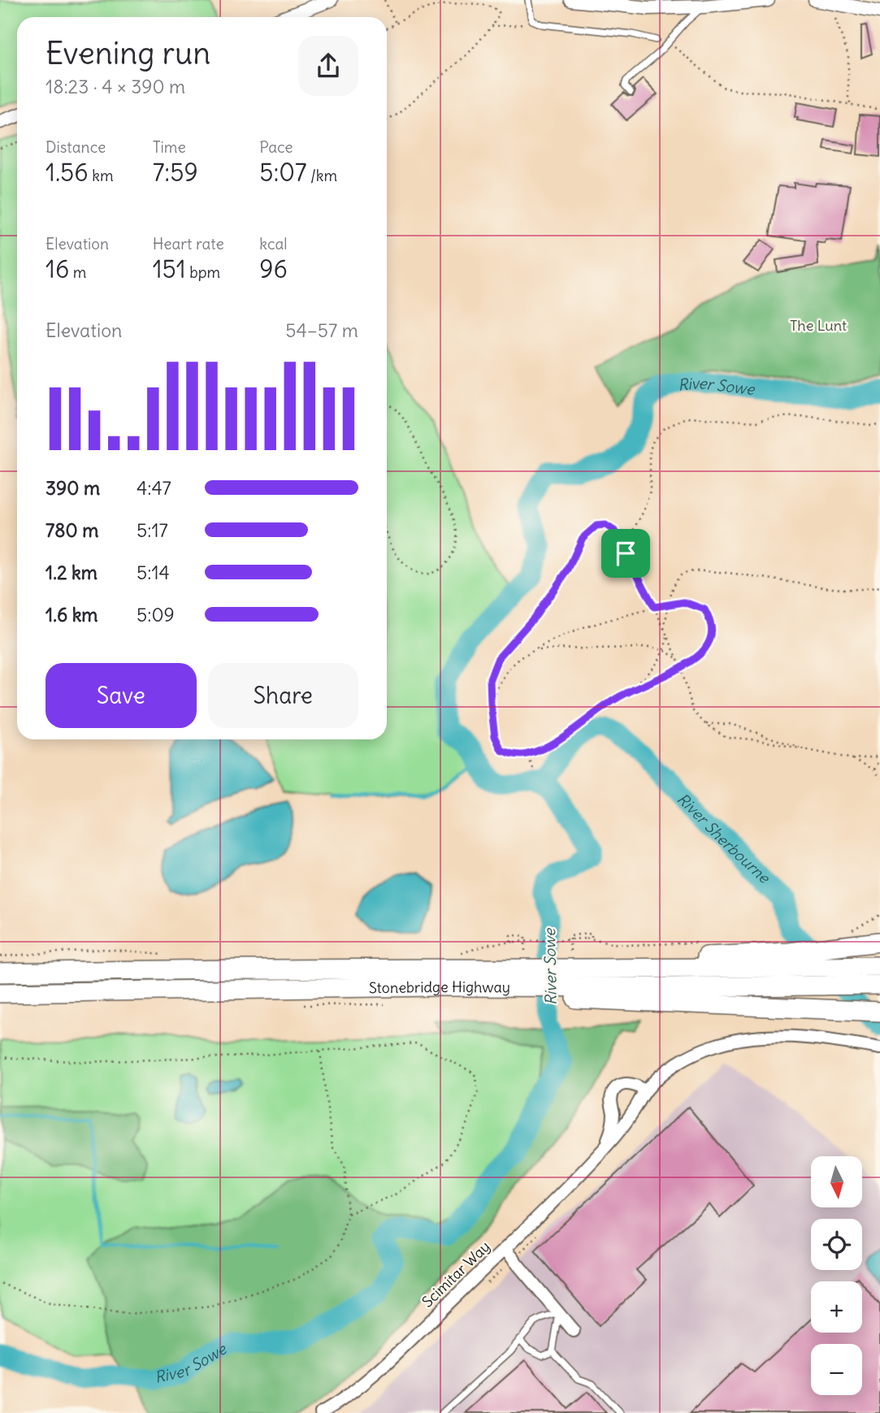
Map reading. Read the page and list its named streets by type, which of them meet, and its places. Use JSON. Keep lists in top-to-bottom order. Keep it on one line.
{"streets":{"highway":["Stonebridge Highway"],"street":["Scimitar Way"]},"water":["River Sowe","River Sherbourne"],"parks":["The Lunt"],"north":"bottom","page":{"heading":["Evening run","18:23 · 4 × 390 m"],"stats":[["Distance","1.56 km"],["Time","7:59"],["Pace","5:07 /km"],["Elevation","16 m"],["Heart rate","151 bpm"],["kcal","96"]],"chart":["Elevation","54–57 m"],"list":[{"name":"390 m","note":"4:47"},{"name":"780 m","note":"5:17"},{"name":"1.2 km","note":"5:14"},{"name":"1.6 km","note":"5:09"}],"buttons":["Save","Share"],"map_buttons":["+","−"]}}
